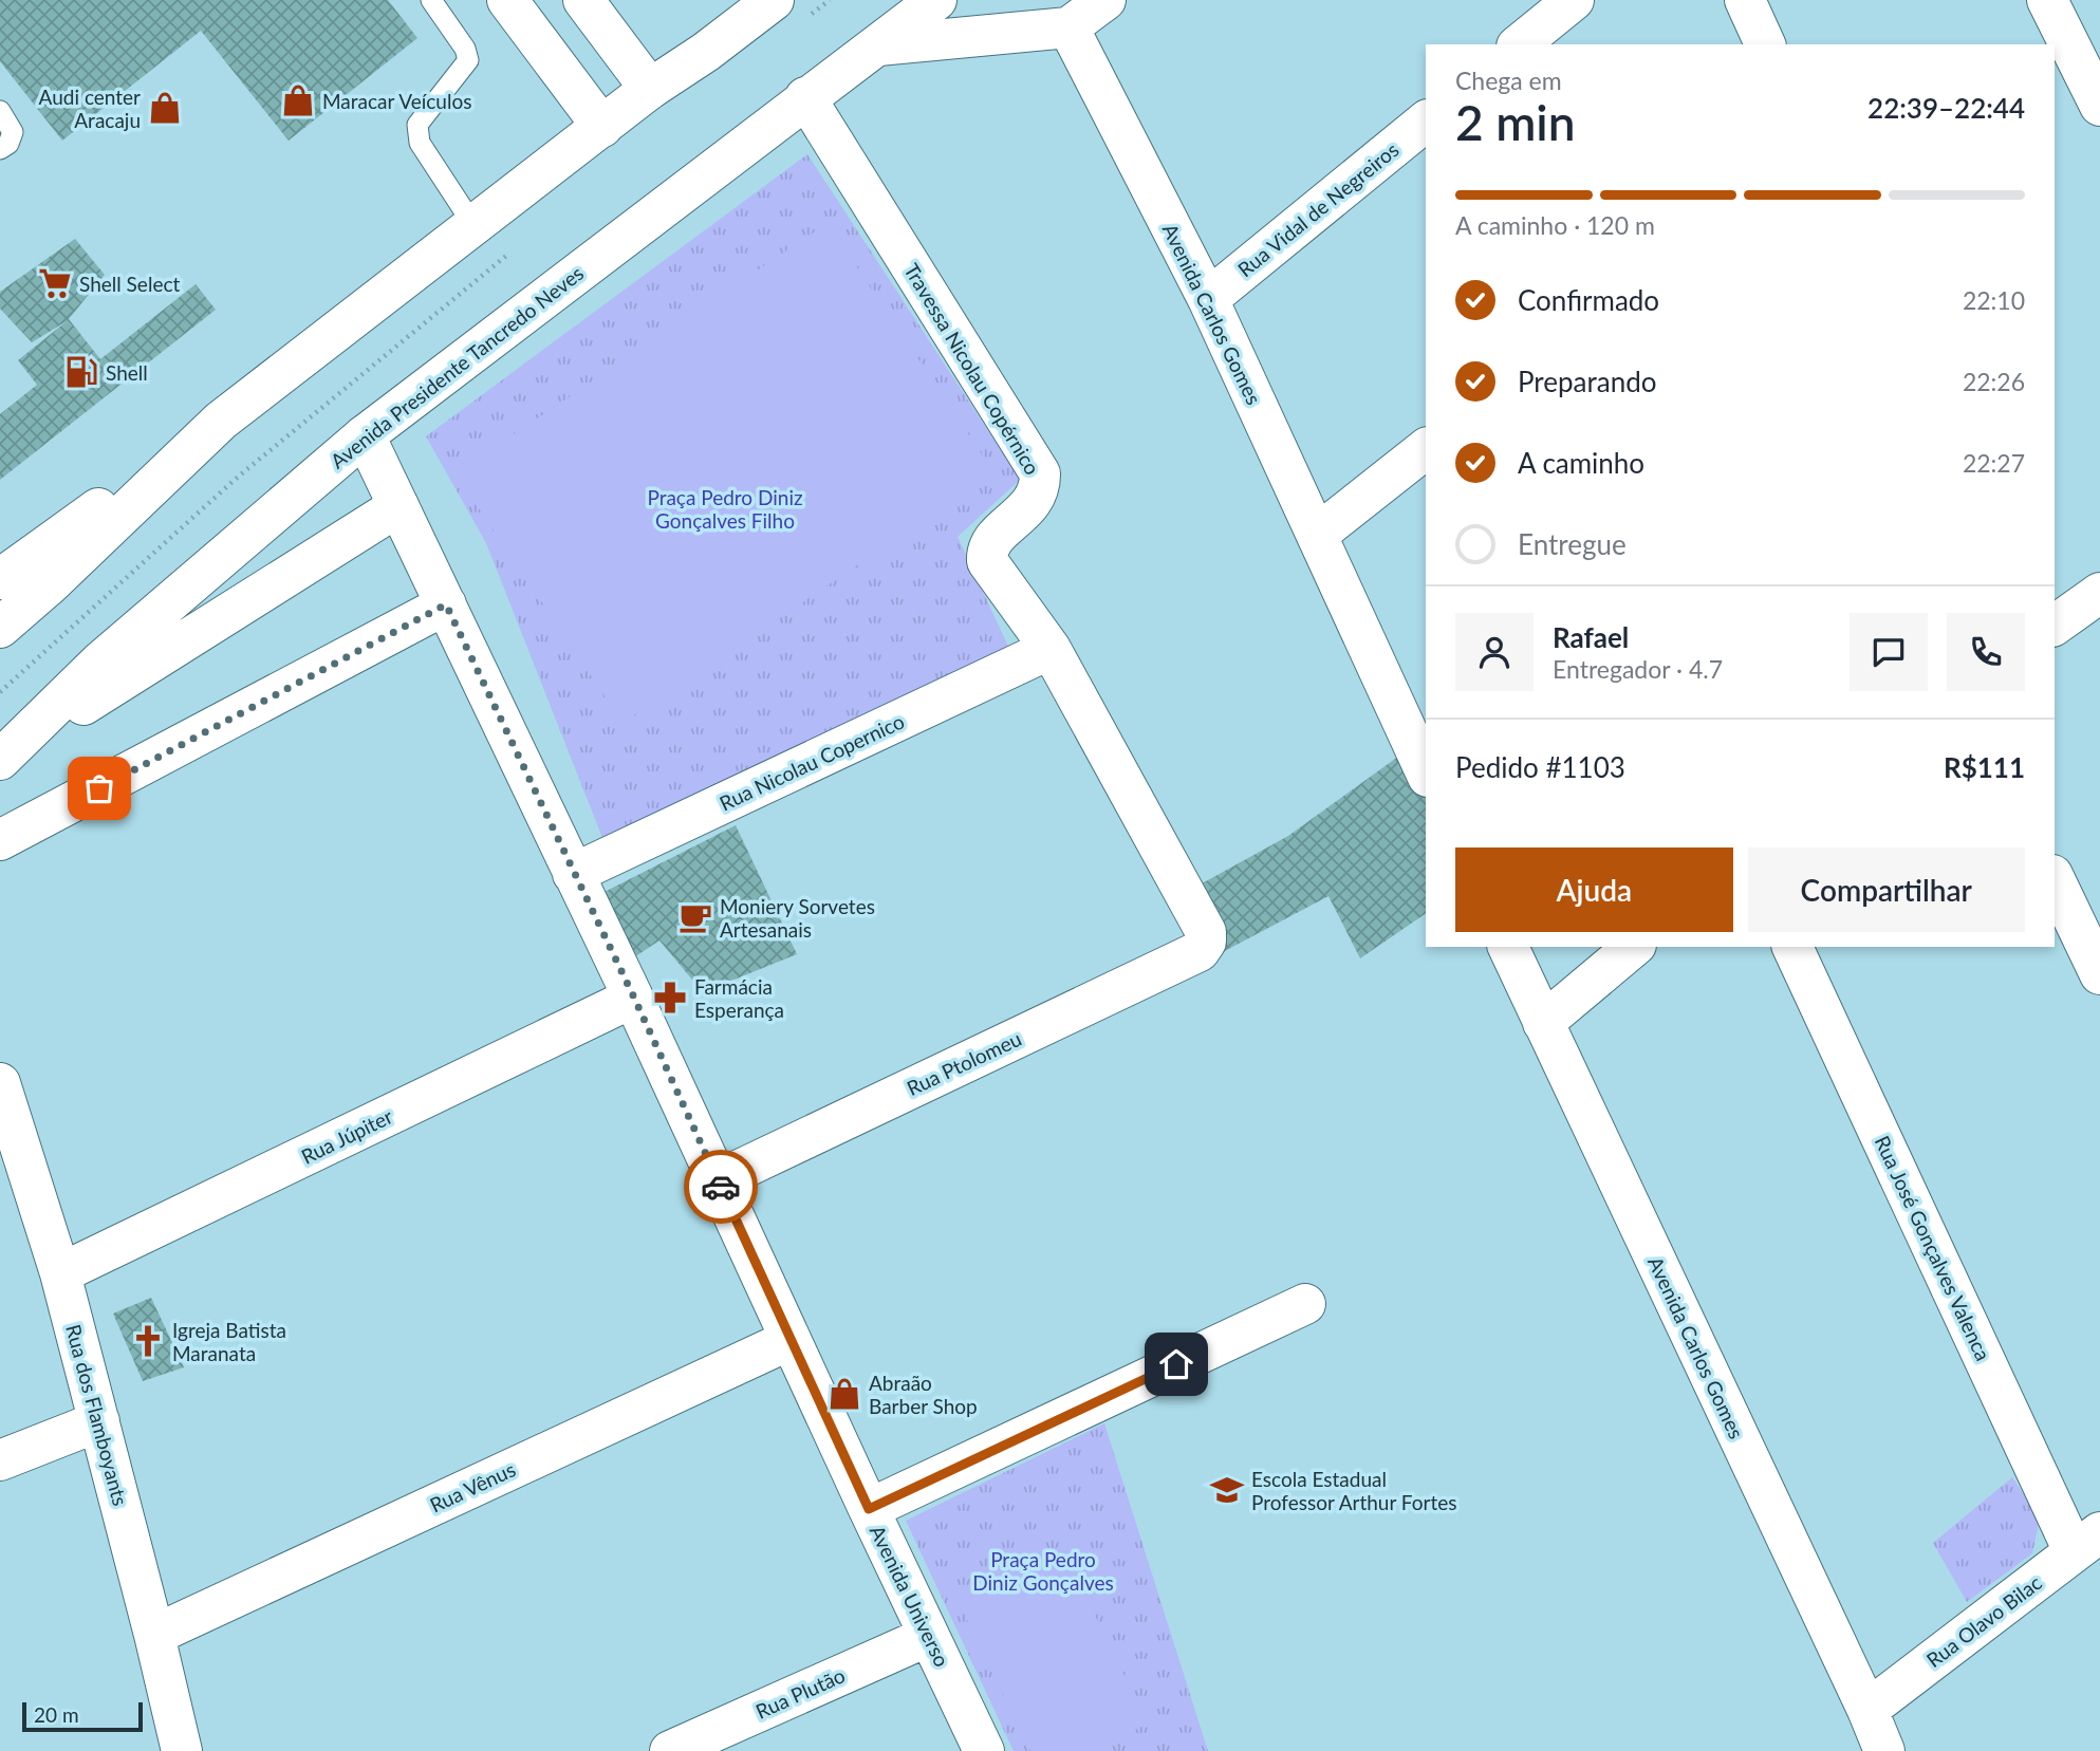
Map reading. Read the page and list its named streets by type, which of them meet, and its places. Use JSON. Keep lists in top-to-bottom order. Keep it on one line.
{"streets":{"street":["Rua Vidal de Negreiros","Avenida Carlos Gomes","Avenida Presidente Tancredo Neves","Travessa Nicolau Copérnico","Rua Nicolau Copernico","Rua Ptolomeu","Rua Júpiter","Rua José Gonçalves Valenca","Rua dos Flamboyants","Rua Vênus","Avenida Universo","Rua Olavo Bilac","Rua Plutão"]},"crossings":[["Rua Vidal de Negreiros","Avenida Carlos Gomes"],["Avenida Carlos Gomes","Rua Olavo Bilac"],["Avenida Presidente Tancredo Neves","Travessa Nicolau Copérnico"],["Avenida Presidente Tancredo Neves","Avenida Universo"],["Travessa Nicolau Copérnico","Rua Nicolau Copernico"],["Travessa Nicolau Copérnico","Rua Ptolomeu"],["Rua Nicolau Copernico","Avenida Universo"],["Rua Ptolomeu","Avenida Universo"],["Rua Júpiter","Rua dos Flamboyants"],["Rua Júpiter","Avenida Universo"],["Rua José Gonçalves Valenca","Rua Olavo Bilac"],["Rua dos Flamboyants","Rua Vênus"],["Rua Vênus","Avenida Universo"],["Avenida Universo","Rua Plutão"]],"parks":["Praça Pedro Diniz Gonçalves Filho","Praça Pedro Diniz Gonçalves"],"places":{"shop":["Maracar Veículos","Audi center Aracaju","Abraão Barber Shop"],"supermarket":["Shell Select"],"fuel station":["Shell"],"cafe":["Moniery Sorvetes Artesanais"],"pharmacy":["Farmácia Esperança"],"church":["Igreja Batista Maranata"],"school or university":["Escola Estadual Professor Arthur Fortes"]},"scale_bar":"20 m","page":{"heading":["2 min","Chega em","22:39–22:44"],"panel":["Rafael","Entregador · 4.7","Pedido #1103","R$111"],"bar":"A caminho · 120 m","list":[["Confirmado","22:10"],["Preparando","22:26"],["A caminho","22:27"],"Entregue"],"buttons":["Ajuda","Compartilhar"],"scale":"20 m"}}
